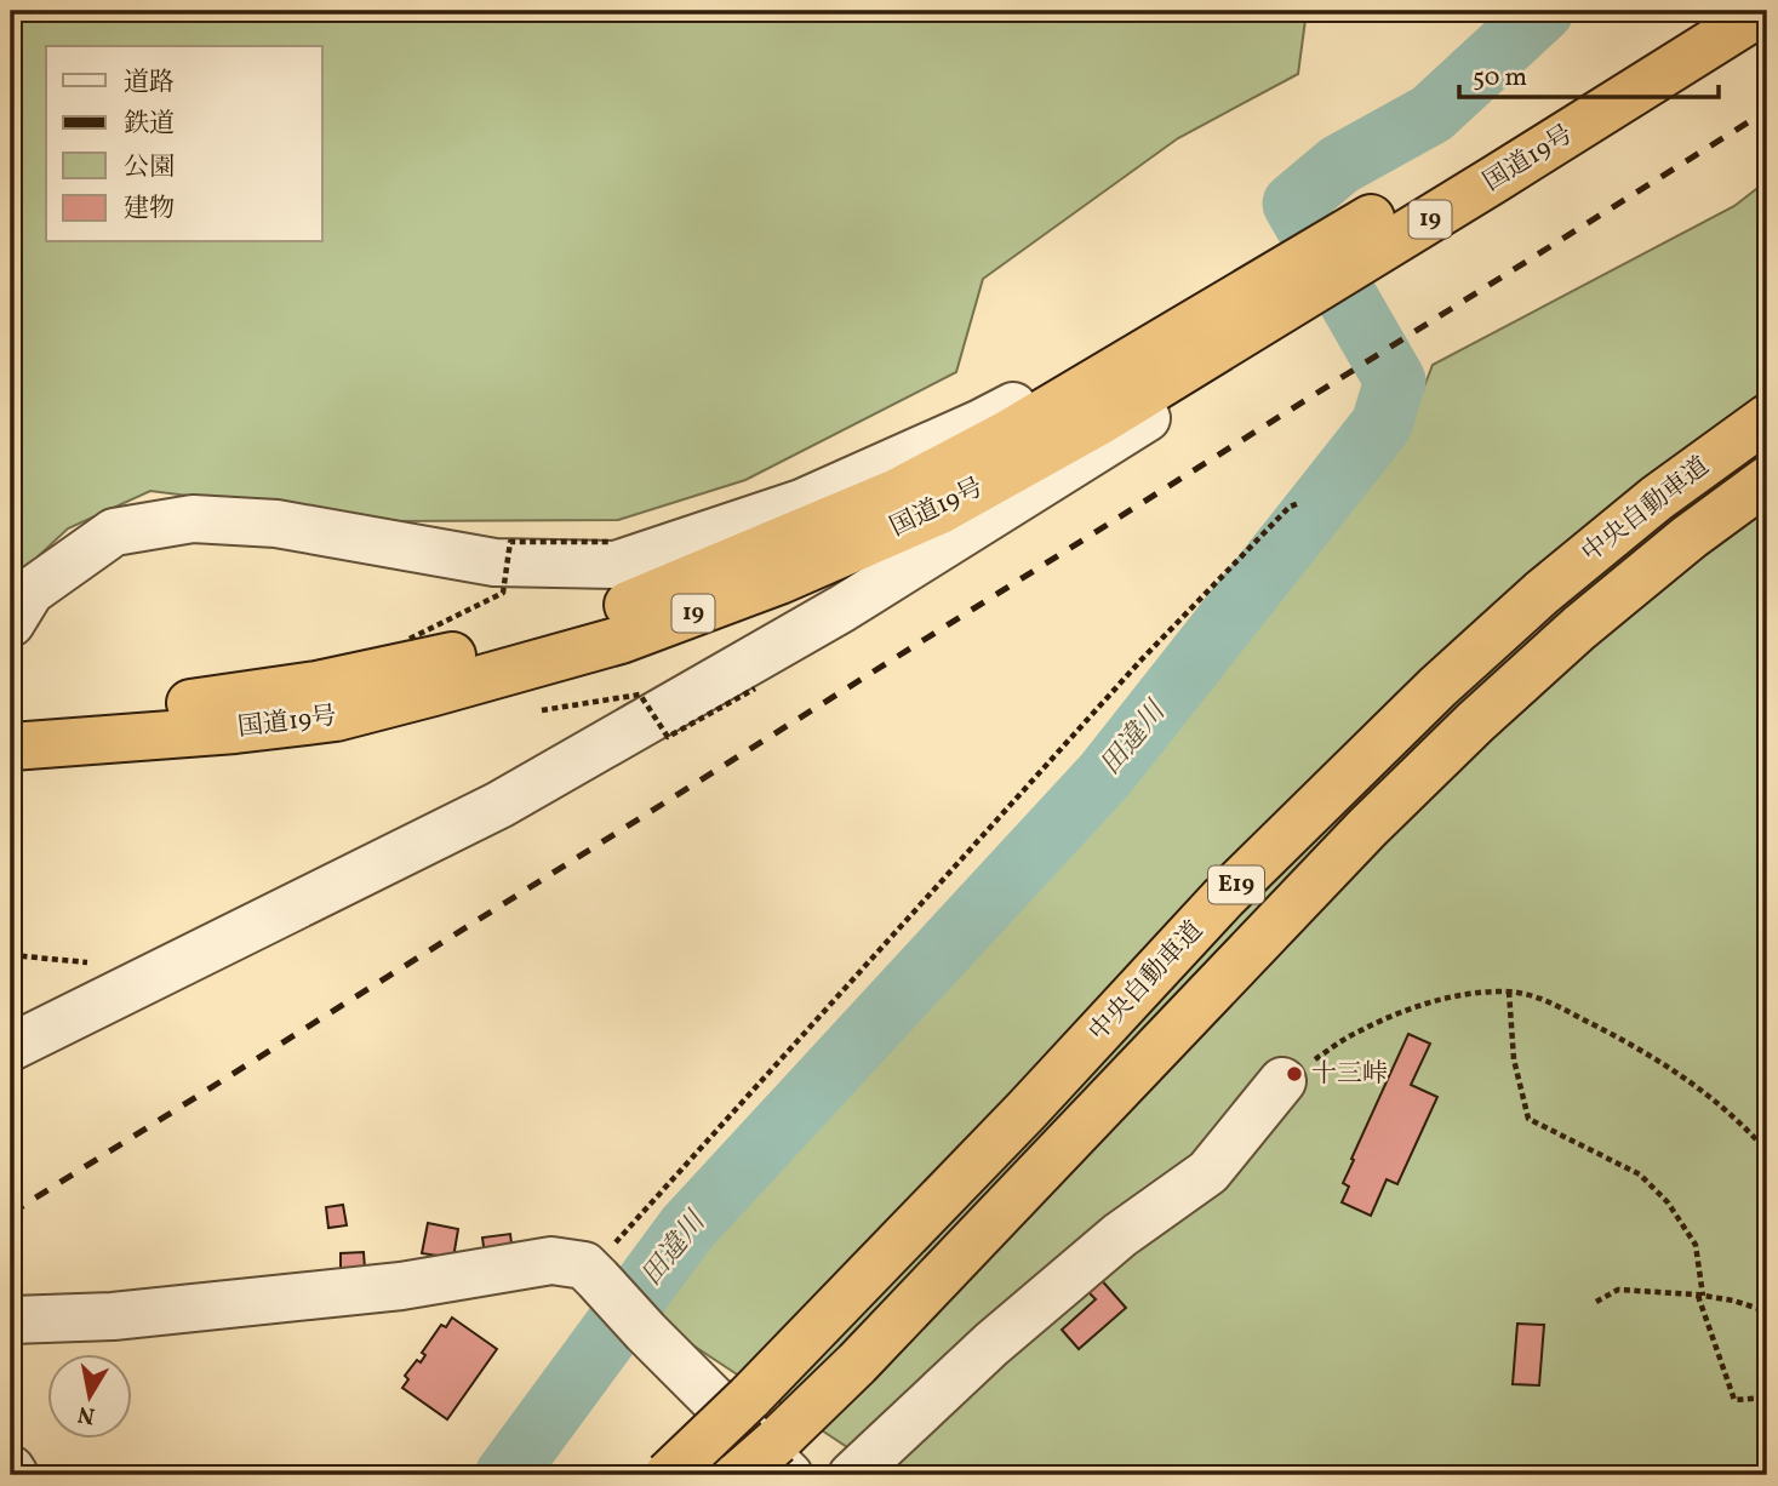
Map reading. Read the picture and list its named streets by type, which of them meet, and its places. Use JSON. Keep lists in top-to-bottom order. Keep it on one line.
{"streets":{"highway":["国道19号","19","中央自動車道","E19"]},"water":["田違川"],"places":["十三峠"],"legend":["道路","鉄道","公園","建物"],"scale_bar":"50 m","north":"bottom"}
